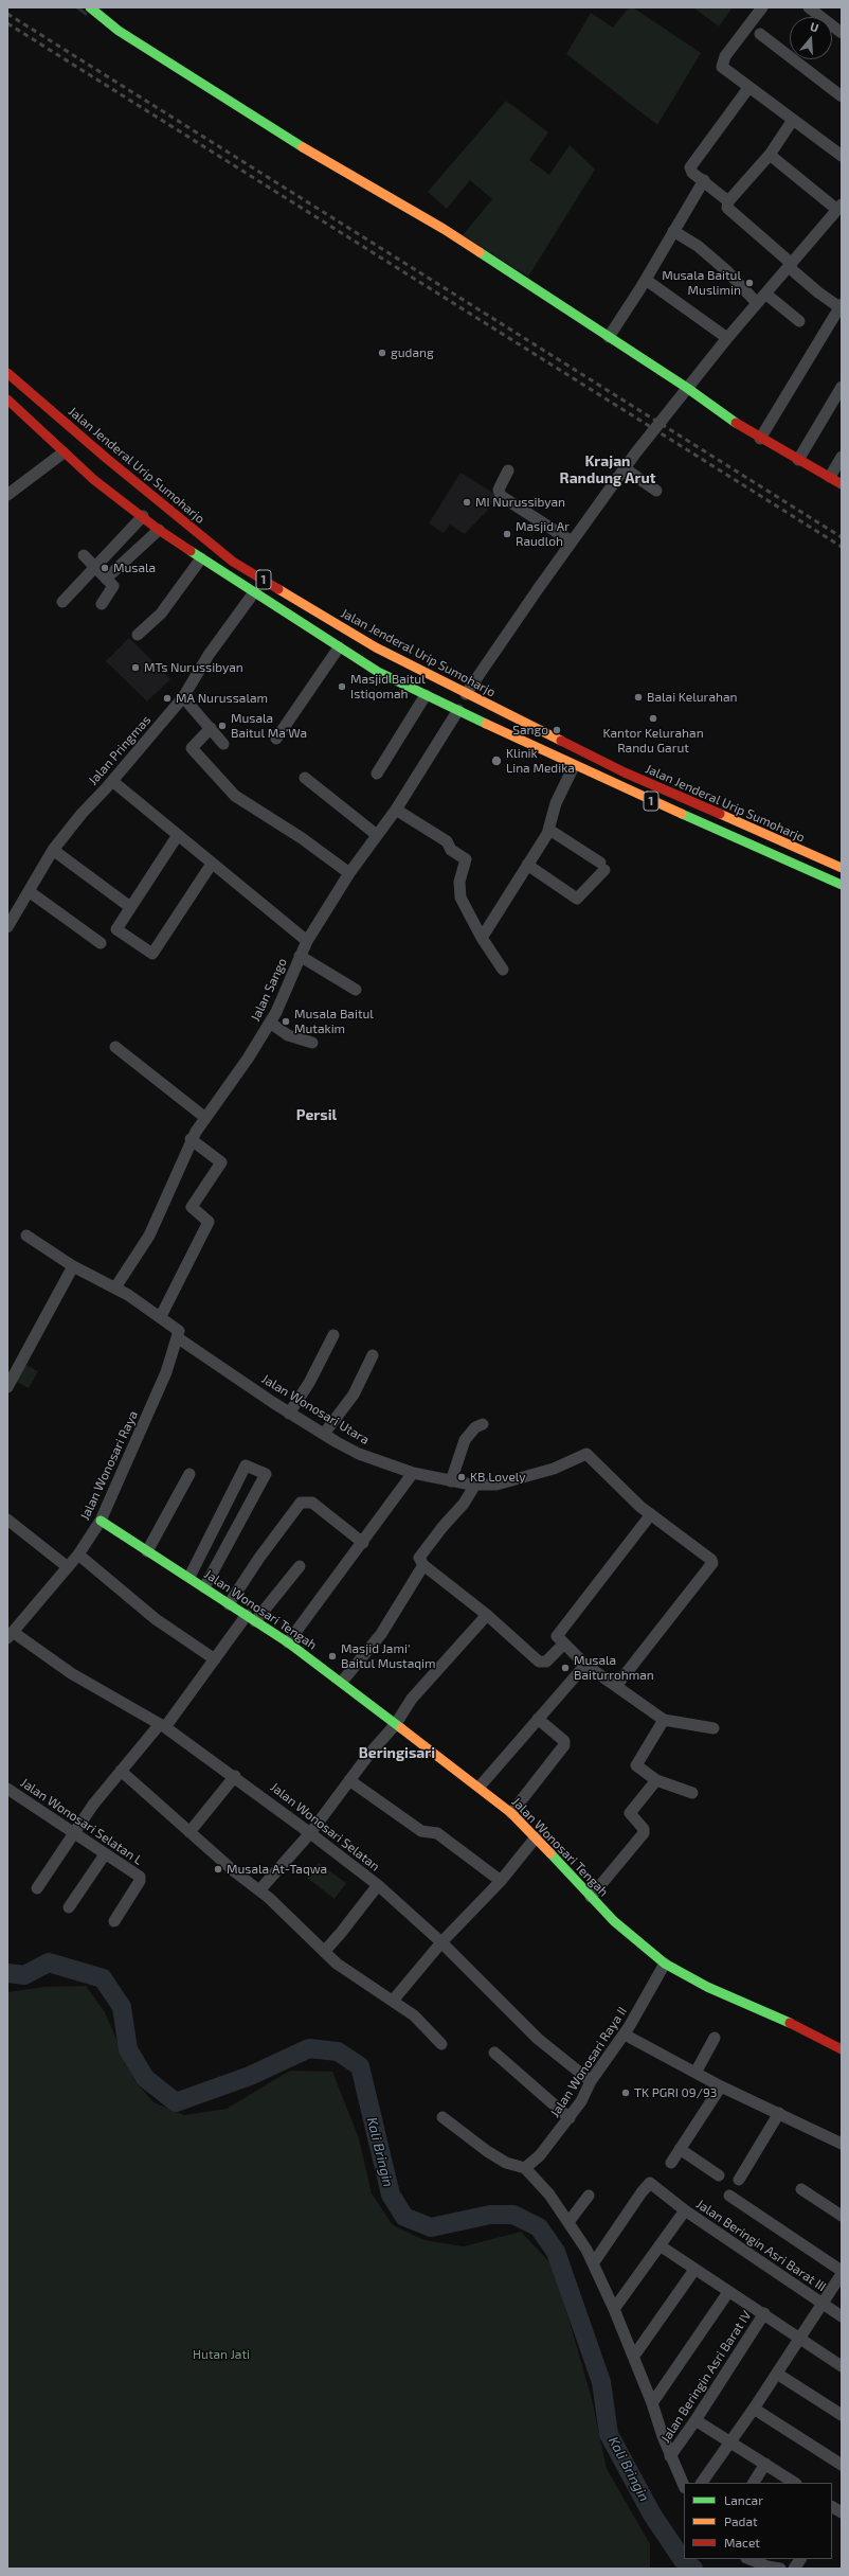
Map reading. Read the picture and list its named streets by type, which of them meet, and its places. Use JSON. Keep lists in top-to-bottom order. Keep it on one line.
{"streets":{"main road":["Jalan Jenderal Urip Sumoharjo","1","Jalan Wonosari Tengah"],"street":["Jalan Pringmas","Jalan Sango","Jalan Wonosari Utara","Jalan Wonosari Raya","Jalan Wonosari Selatan L","Jalan Wonosari Selatan","Jalan Wonosari Raya II","Jalan Beringin Asri Barat III","Jalan Beringin Asri Barat IV"]},"crossings":[["1","Jalan Pringmas"],["1","Jalan Sango"],["Jalan Sango","Jalan Wonosari Utara"],["Jalan Wonosari Utara","Jalan Wonosari Raya"],["Jalan Wonosari Raya","Jalan Wonosari Tengah"],["Jalan Wonosari Raya","Jalan Wonosari Selatan"],["Jalan Wonosari Tengah","Jalan Wonosari Raya II"],["Jalan Wonosari Selatan","Jalan Wonosari Raya II"]],"districts":["Krajan Randung Arut","Persil","Beringisari"],"water":["Kali Bringin"],"parks":["Hutan Jati"],"places":["Musala Baitul Muslimin","gudang","MI Nurussibyan","Masjid Ar Raudloh","Musala","MTs Nurussibyan","Masjid Baitul Istiqomah","Balai Kelurahan","MA Nurussalam","Kantor Kelurahan Randu Garut","Musala Baitul Ma'Wa","Sango","Klinik Lina Medika","Musala Baitul Mutakim","KB Lovely","Masjid Jami' Baitul Mustaqim","Musala Baiturrohman","Musala At-Taqwa","TK PGRI 09/93"],"legend":["Lancar","Padat","Macet"],"north":"top"}
